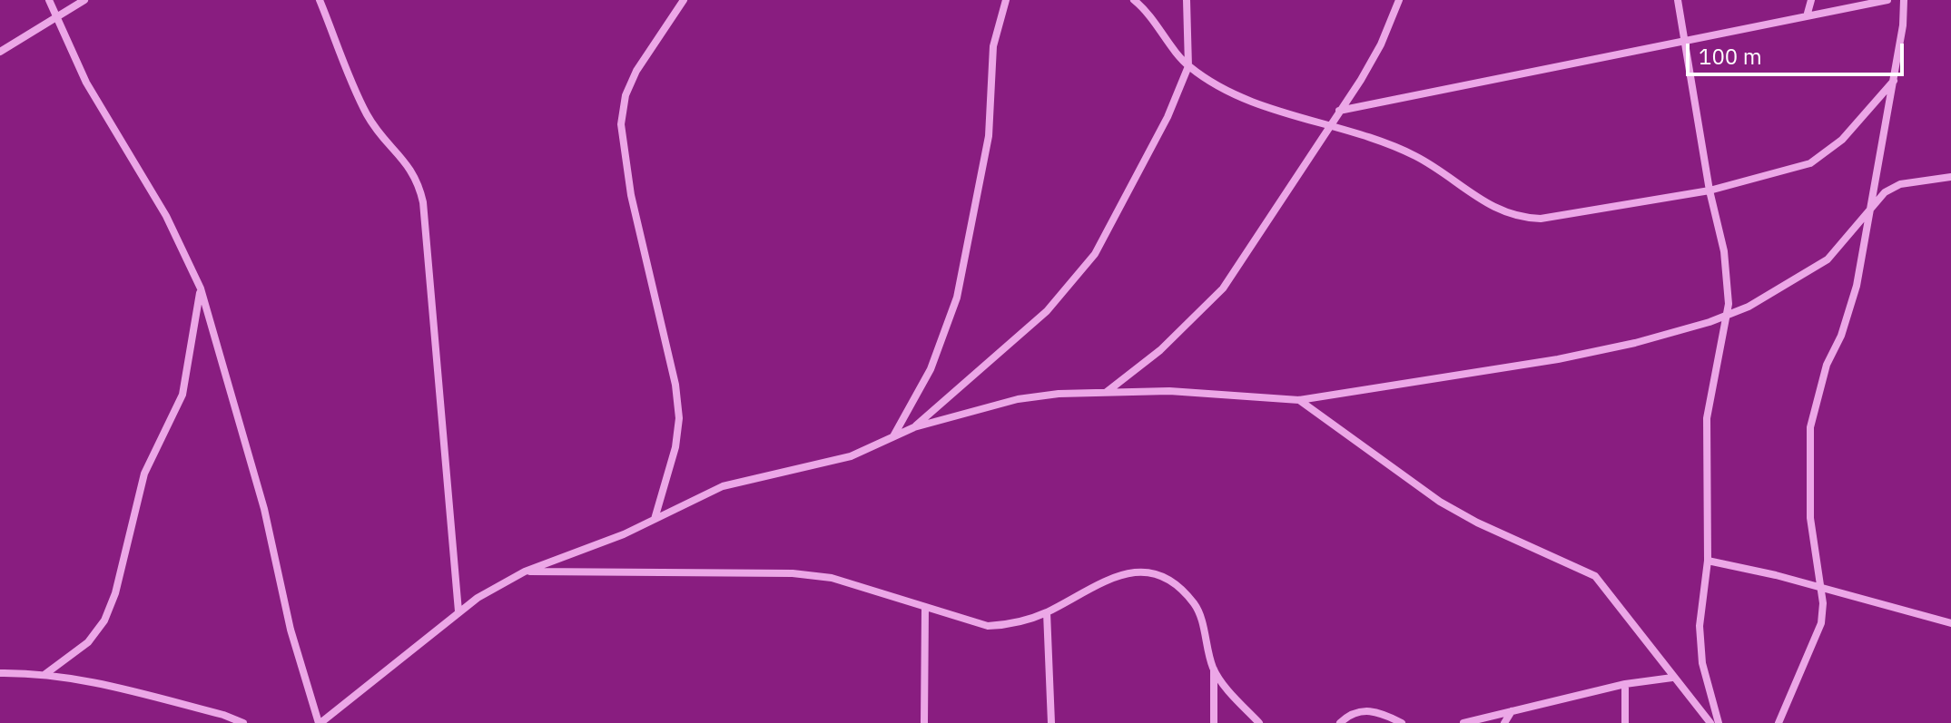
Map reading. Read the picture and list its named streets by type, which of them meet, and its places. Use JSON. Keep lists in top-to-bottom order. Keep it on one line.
{"scale_bar":"100 m"}
